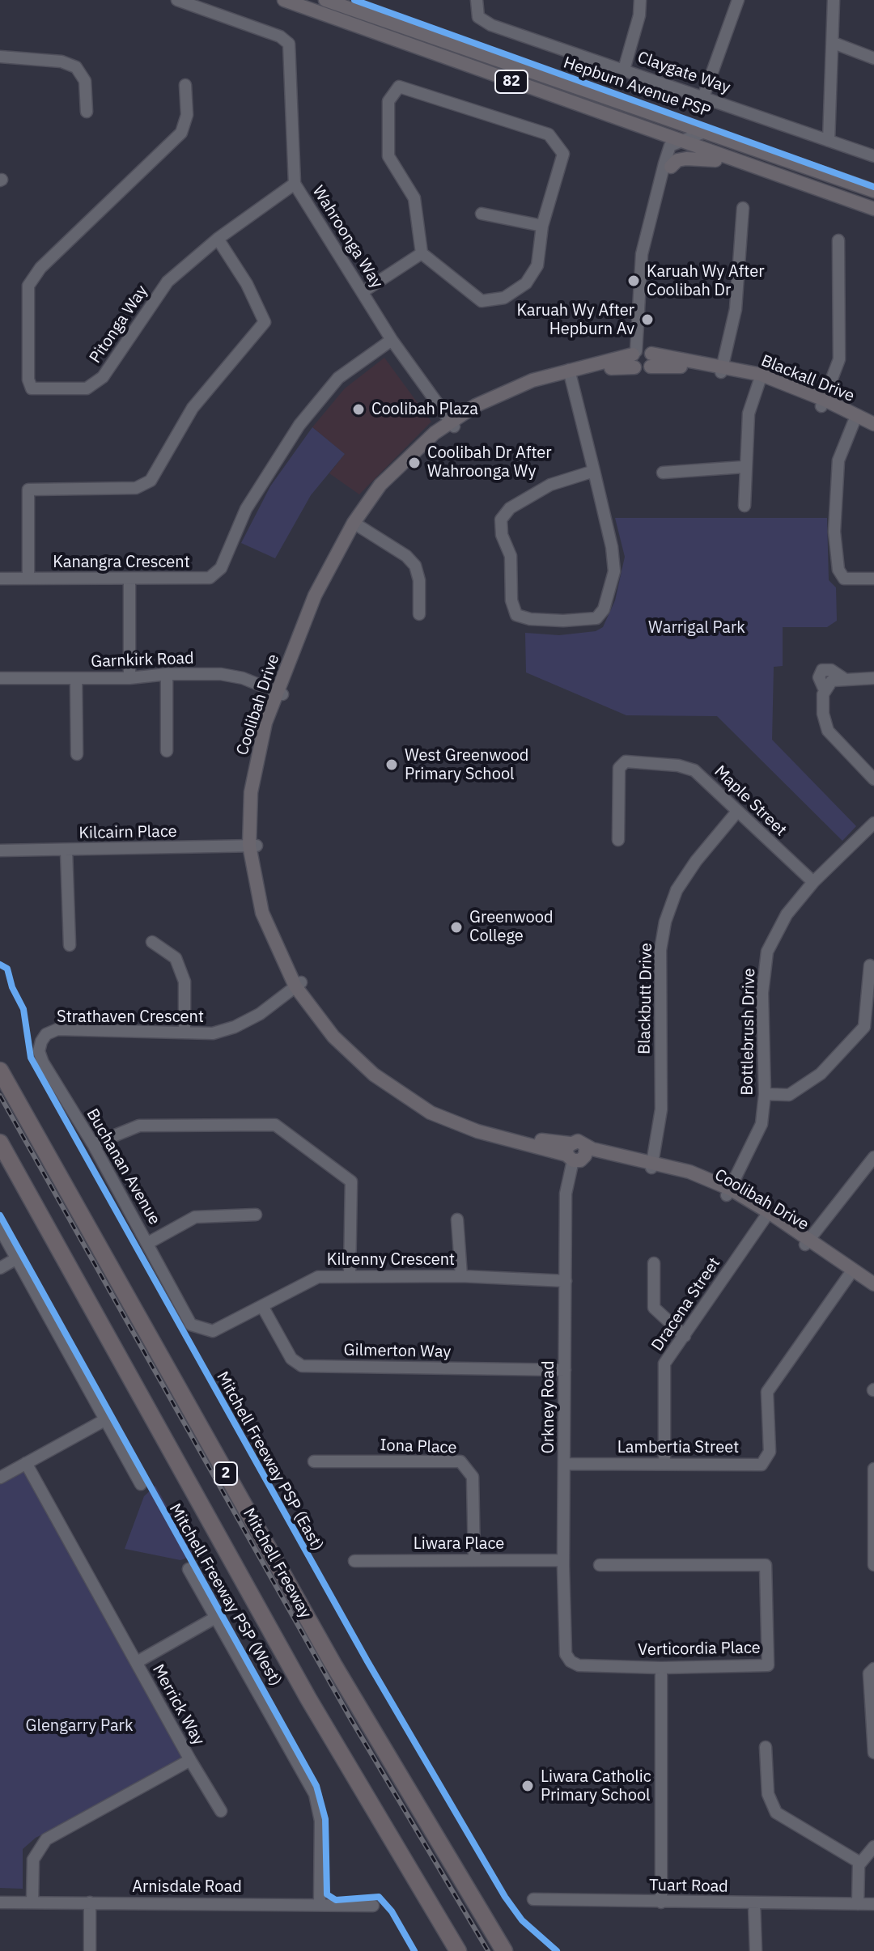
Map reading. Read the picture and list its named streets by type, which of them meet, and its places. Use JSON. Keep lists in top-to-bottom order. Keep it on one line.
{"streets":{"highway":["2","Mitchell Freeway"],"main road":["82","Blackall Drive","Coolibah Drive"],"street":["Claygate Way","Wahroonga Way","Pitonga Way","Kanangra Crescent","Garnkirk Road","Maple Street","Kilcairn Place","Blackbutt Drive","Strathaven Crescent","Bottlebrush Drive","Buchanan Avenue","Kilrenny Crescent","Dracena Street","Gilmerton Way","Orkney Road","Iona Place","Lambertia Street","Liwara Place","Verticordia Place","Merrick Way","Tuart Road","Arnisdale Road"],"cycle path":["Hepburn Avenue PSP","Mitchell Freeway PSP (East)","Mitchell Freeway PSP (West)"]},"crossings":[["Wahroonga Way","Pitonga Way"],["Wahroonga Way","Kanangra Crescent"],["Wahroonga Way","Coolibah Drive"],["Blackall Drive","Coolibah Drive"],["Garnkirk Road","Coolibah Drive"],["Coolibah Drive","Kilcairn Place"],["Coolibah Drive","Blackbutt Drive"],["Coolibah Drive","Strathaven Crescent"],["Coolibah Drive","Bottlebrush Drive"],["Coolibah Drive","Dracena Street"],["Coolibah Drive","Orkney Road"],["Coolibah Drive","Lambertia Street"],["Maple Street","Blackbutt Drive"],["Maple Street","Bottlebrush Drive"],["Strathaven Crescent","Buchanan Avenue"],["Buchanan Avenue","Kilrenny Crescent"],["Kilrenny Crescent","Gilmerton Way"],["Kilrenny Crescent","Orkney Road"],["Dracena Street","Lambertia Street"],["Gilmerton Way","Orkney Road"],["Orkney Road","Lambertia Street"],["Orkney Road","Liwara Place"],["Orkney Road","Verticordia Place"],["Iona Place","Liwara Place"],["Merrick Way","Arnisdale Road"]],"parks":["Warrigal Park","Glengarry Park"],"places":["Karuah Wy After Coolibah Dr","Karuah Wy After Hepburn Av","Coolibah Plaza","Coolibah Dr After Wahroonga Wy","West Greenwood Primary School","Greenwood College","Liwara Catholic Primary School"]}
